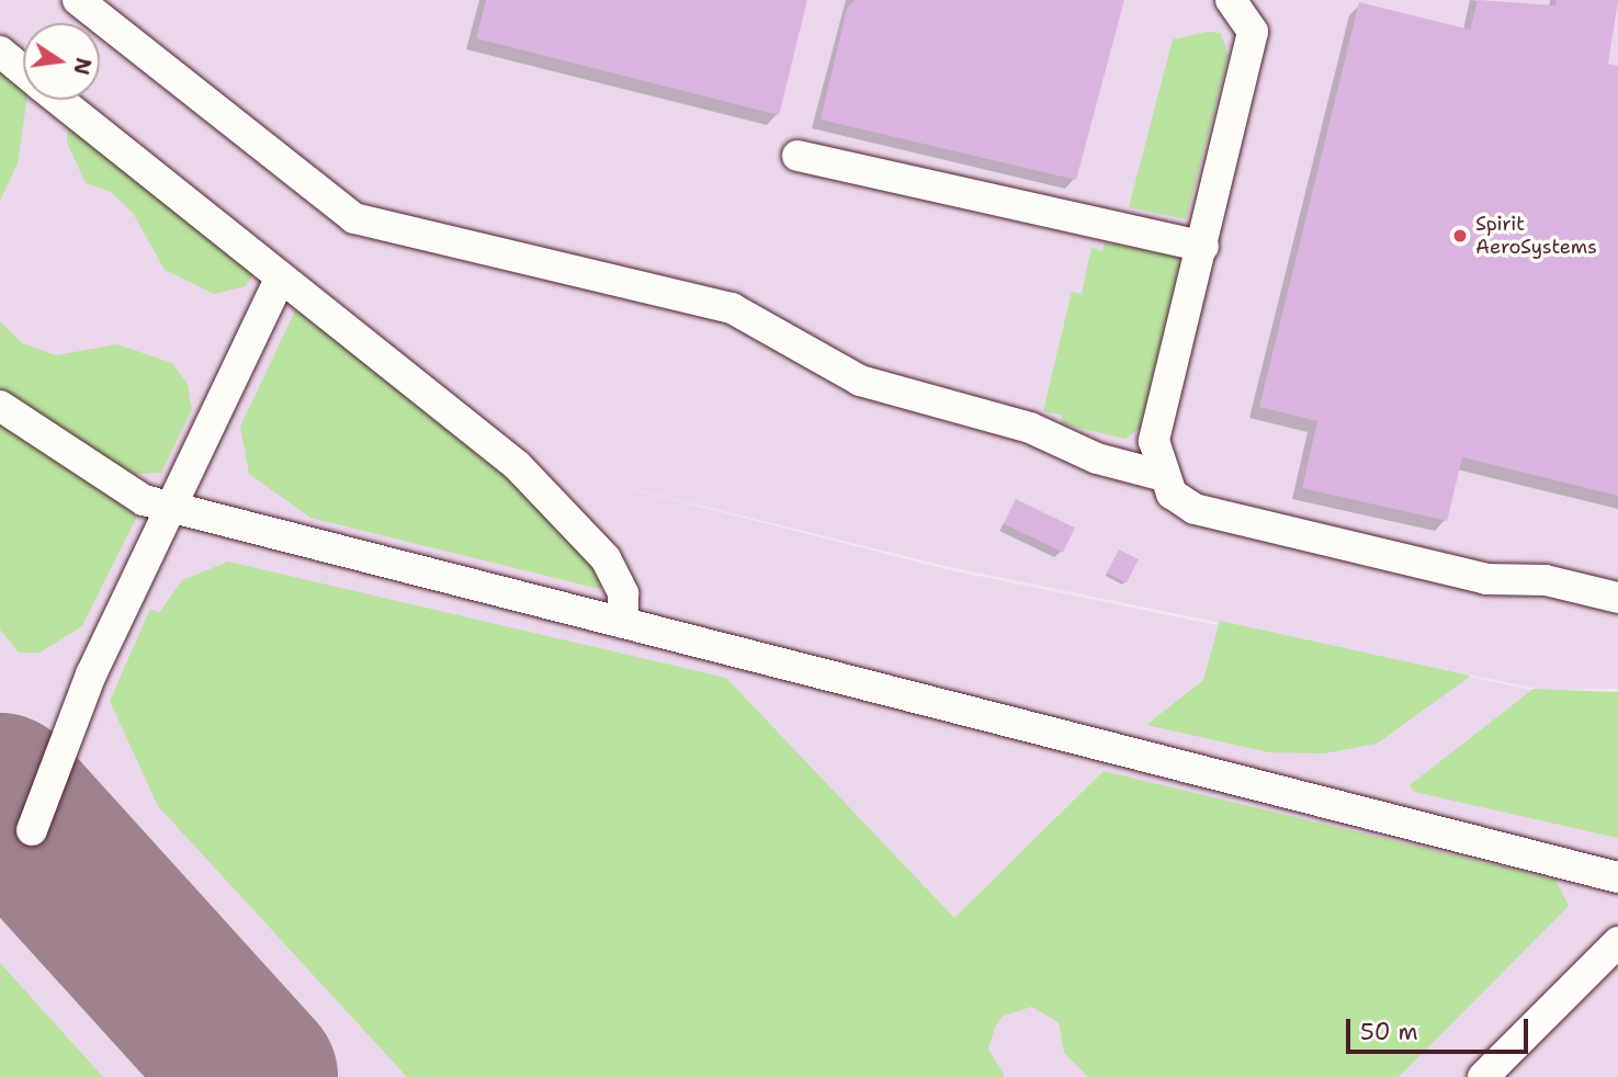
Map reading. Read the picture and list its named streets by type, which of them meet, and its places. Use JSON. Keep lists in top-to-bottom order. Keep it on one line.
{"places":["Spirit AeroSystems"],"scale_bar":"50 m","north":"right"}
